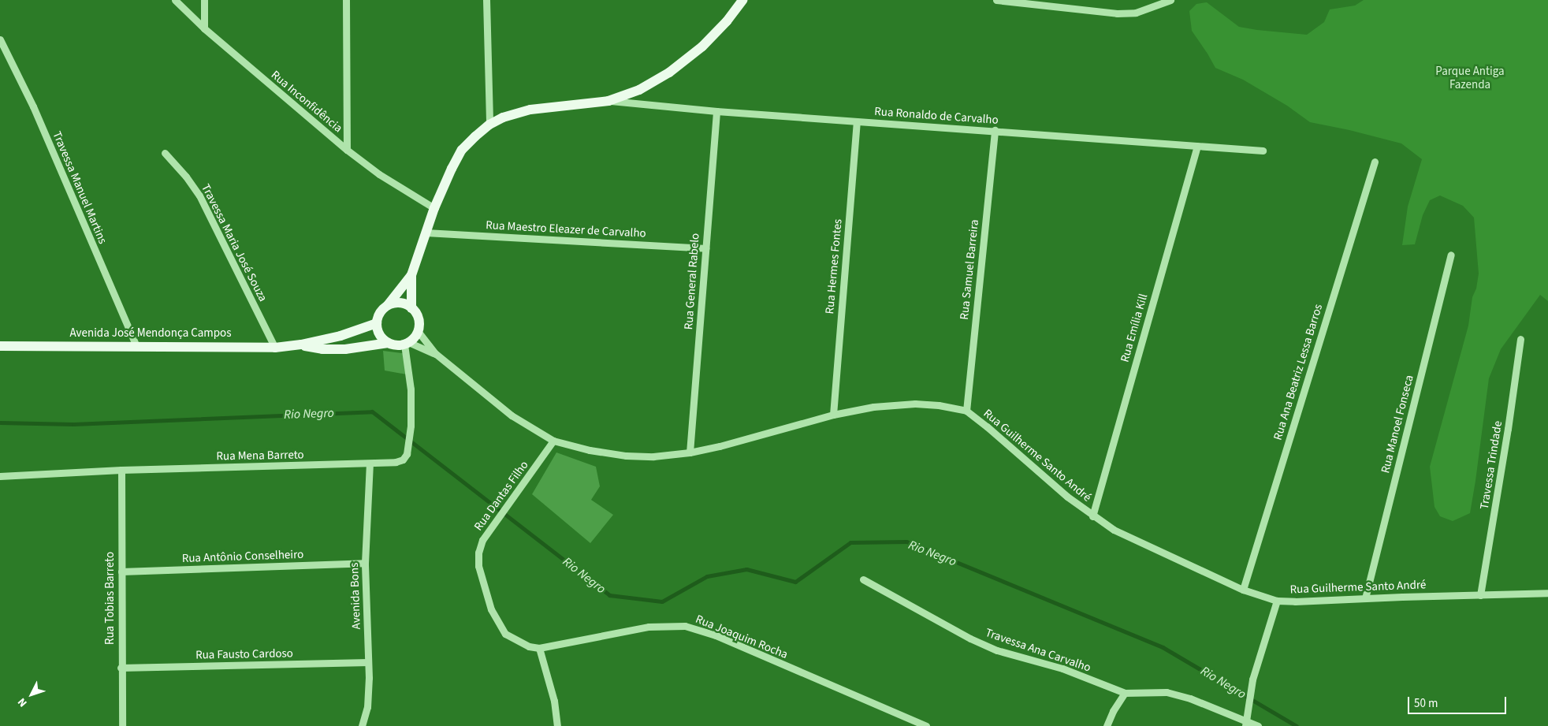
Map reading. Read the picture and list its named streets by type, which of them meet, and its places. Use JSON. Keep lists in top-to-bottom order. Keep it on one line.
{"streets":{"main road":["Avenida José Mendonça Campos"],"street":["Rua Inconfidência","Rua Ronaldo de Carvalho","Travessa Manuel Martins","Rua Maestro Eleazer de Carvalho","Travessa Maria José Souza","Rua Hermes Fontes","Rua Samuel Barreira","Rua General Rabelo","Rua Emília Kill","Rua Ana Beatriz Lessa Barros","Rua Manoel Fonseca","Rua Mena Barreto","Rua Guilherme Santo André","Travessa Trindade","Rua Dantas Filho","Rua Antônio Conselheiro","Avenida Bons","Rua Tobias Barreto","Rua Joaquim Rocha","Travessa Ana Carvalho","Rua Fausto Cardoso"]},"crossings":[["Rua Ronaldo de Carvalho","Rua Hermes Fontes"],["Rua Ronaldo de Carvalho","Rua Samuel Barreira"],["Rua Ronaldo de Carvalho","Rua General Rabelo"],["Rua Ronaldo de Carvalho","Rua Emília Kill"],["Travessa Manuel Martins","Avenida José Mendonça Campos"],["Rua Maestro Eleazer de Carvalho","Rua General Rabelo"],["Travessa Maria José Souza","Avenida José Mendonça Campos"],["Rua Hermes Fontes","Rua Guilherme Santo André"],["Rua Samuel Barreira","Rua Guilherme Santo André"],["Rua General Rabelo","Rua Guilherme Santo André"],["Rua Emília Kill","Rua Guilherme Santo André"],["Avenida José Mendonça Campos","Rua Mena Barreto"],["Avenida José Mendonça Campos","Rua Guilherme Santo André"],["Rua Ana Beatriz Lessa Barros","Rua Guilherme Santo André"],["Rua Manoel Fonseca","Rua Guilherme Santo André"],["Rua Mena Barreto","Rua Guilherme Santo André"],["Rua Mena Barreto","Avenida Bons"],["Rua Mena Barreto","Rua Tobias Barreto"],["Rua Guilherme Santo André","Travessa Trindade"],["Rua Guilherme Santo André","Rua Dantas Filho"],["Rua Dantas Filho","Rua Joaquim Rocha"],["Rua Antônio Conselheiro","Avenida Bons"],["Rua Antônio Conselheiro","Rua Tobias Barreto"],["Avenida Bons","Rua Fausto Cardoso"],["Rua Tobias Barreto","Rua Fausto Cardoso"]],"water":["Rio Negro"],"parks":["Parque Antiga Fazenda"],"scale_bar":"50 m","north":"bottom left"}
